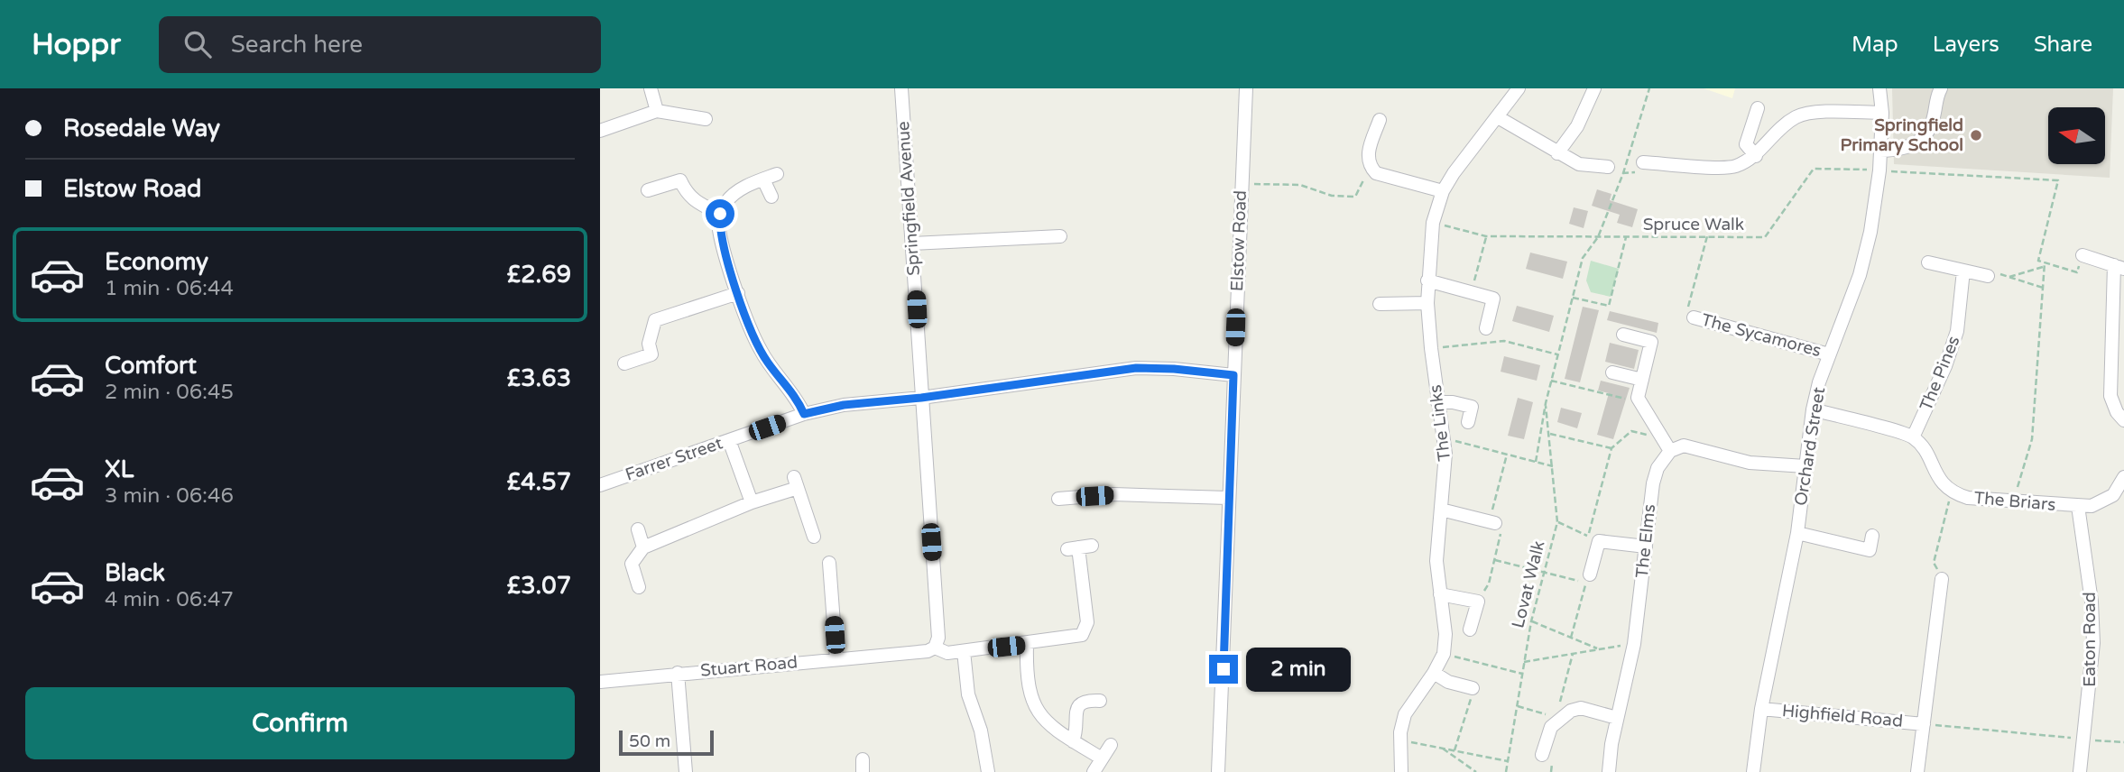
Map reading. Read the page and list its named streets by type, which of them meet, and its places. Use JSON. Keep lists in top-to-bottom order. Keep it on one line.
{"streets":{"street":["Springfield Avenue","Elstow Road","The Sycamores","The Pines","The Links","Orchard Street","Farrer Street","The Briars","The Elms","Eaton Road","Stuart Road","Highfield Road"],"path":["Spruce Walk","Lovat Walk"]},"crossings":[["Springfield Avenue","Farrer Street"],["Springfield Avenue","Stuart Road"],["Spruce Walk","The Links"],["Spruce Walk","Orchard Street"],["Spruce Walk","Lovat Walk"],["Elstow Road","Farrer Street"],["The Sycamores","Orchard Street"],["The Pines","The Briars"],["Orchard Street","Highfield Road"],["The Briars","Eaton Road"]],"places":["Springfield Primary School"],"scale_bar":"50 m","north":"left","page":{"header":"Hoppr","search":"Search here","nav":["Map","Layers","Share"],"banner":["Rosedale Way","Elstow Road"],"list":[{"name":"Economy","note":"1 min · 06:44","value":"£2.69"},{"name":"Comfort","note":"2 min · 06:45","value":"£3.63"},{"name":"XL","note":"3 min · 06:46","value":"£4.57"},{"name":"Black","note":"4 min · 06:47","value":"£3.07"}],"bubble":"2 min","buttons":"Confirm","scale":"50 m"}}
